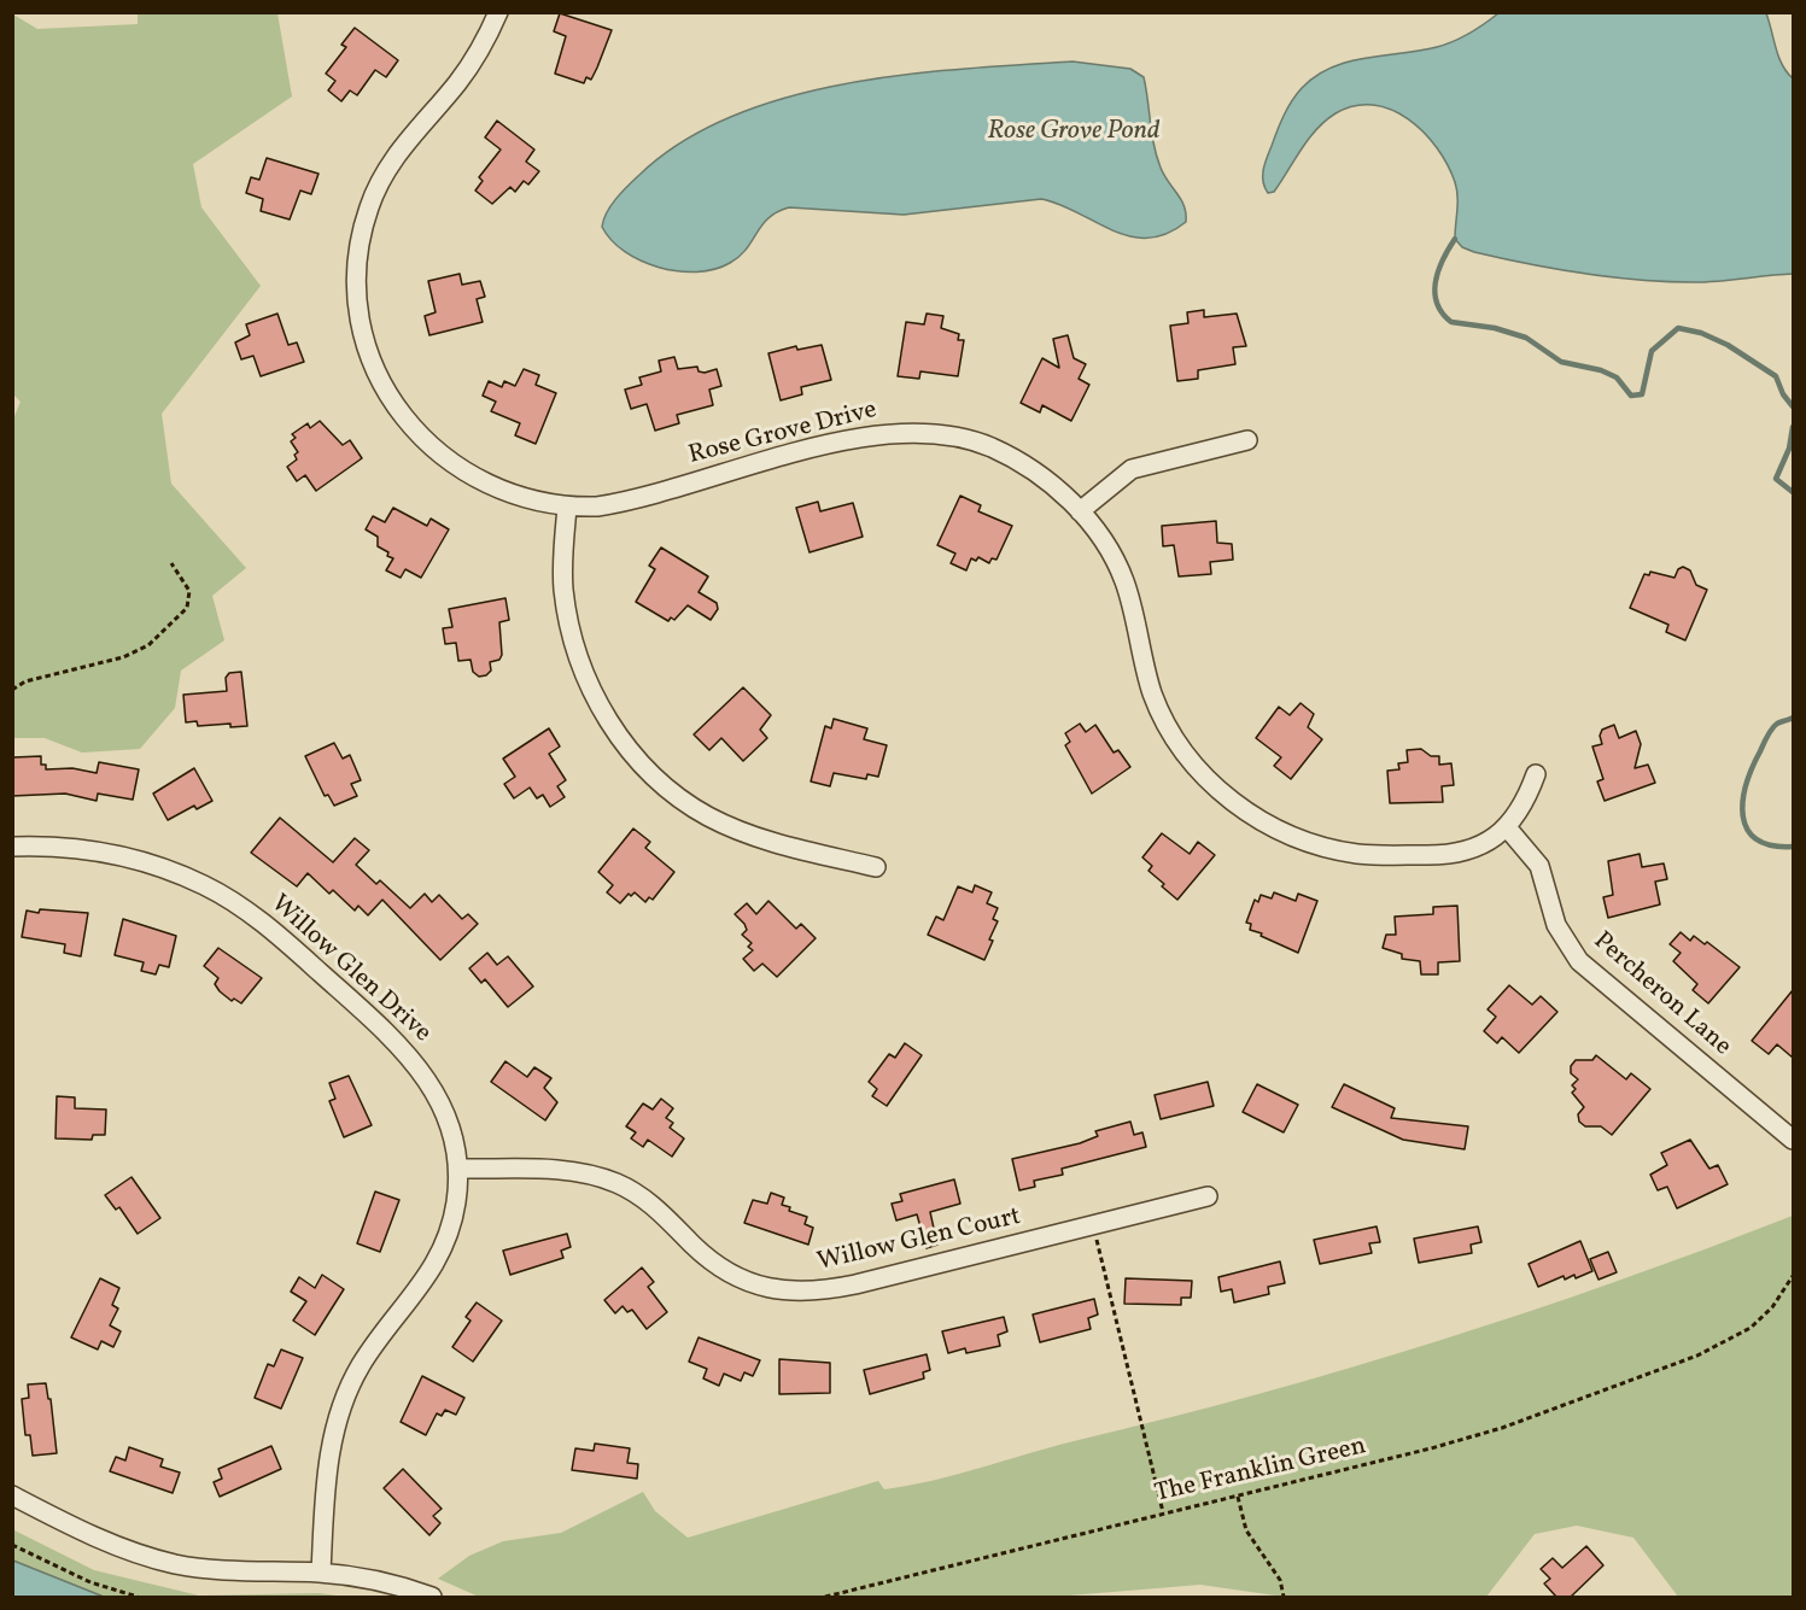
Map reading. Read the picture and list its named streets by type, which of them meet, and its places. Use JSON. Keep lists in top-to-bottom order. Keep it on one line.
{"streets":{"street":["Rose Grove Drive","Willow Glen Drive","Percheron Lane","Willow Glen Court"],"path":["The Franklin Green"]},"crossings":[["Rose Grove Drive","Percheron Lane"],["Willow Glen Drive","Willow Glen Court"]],"water":["Rose Grove Pond"]}
